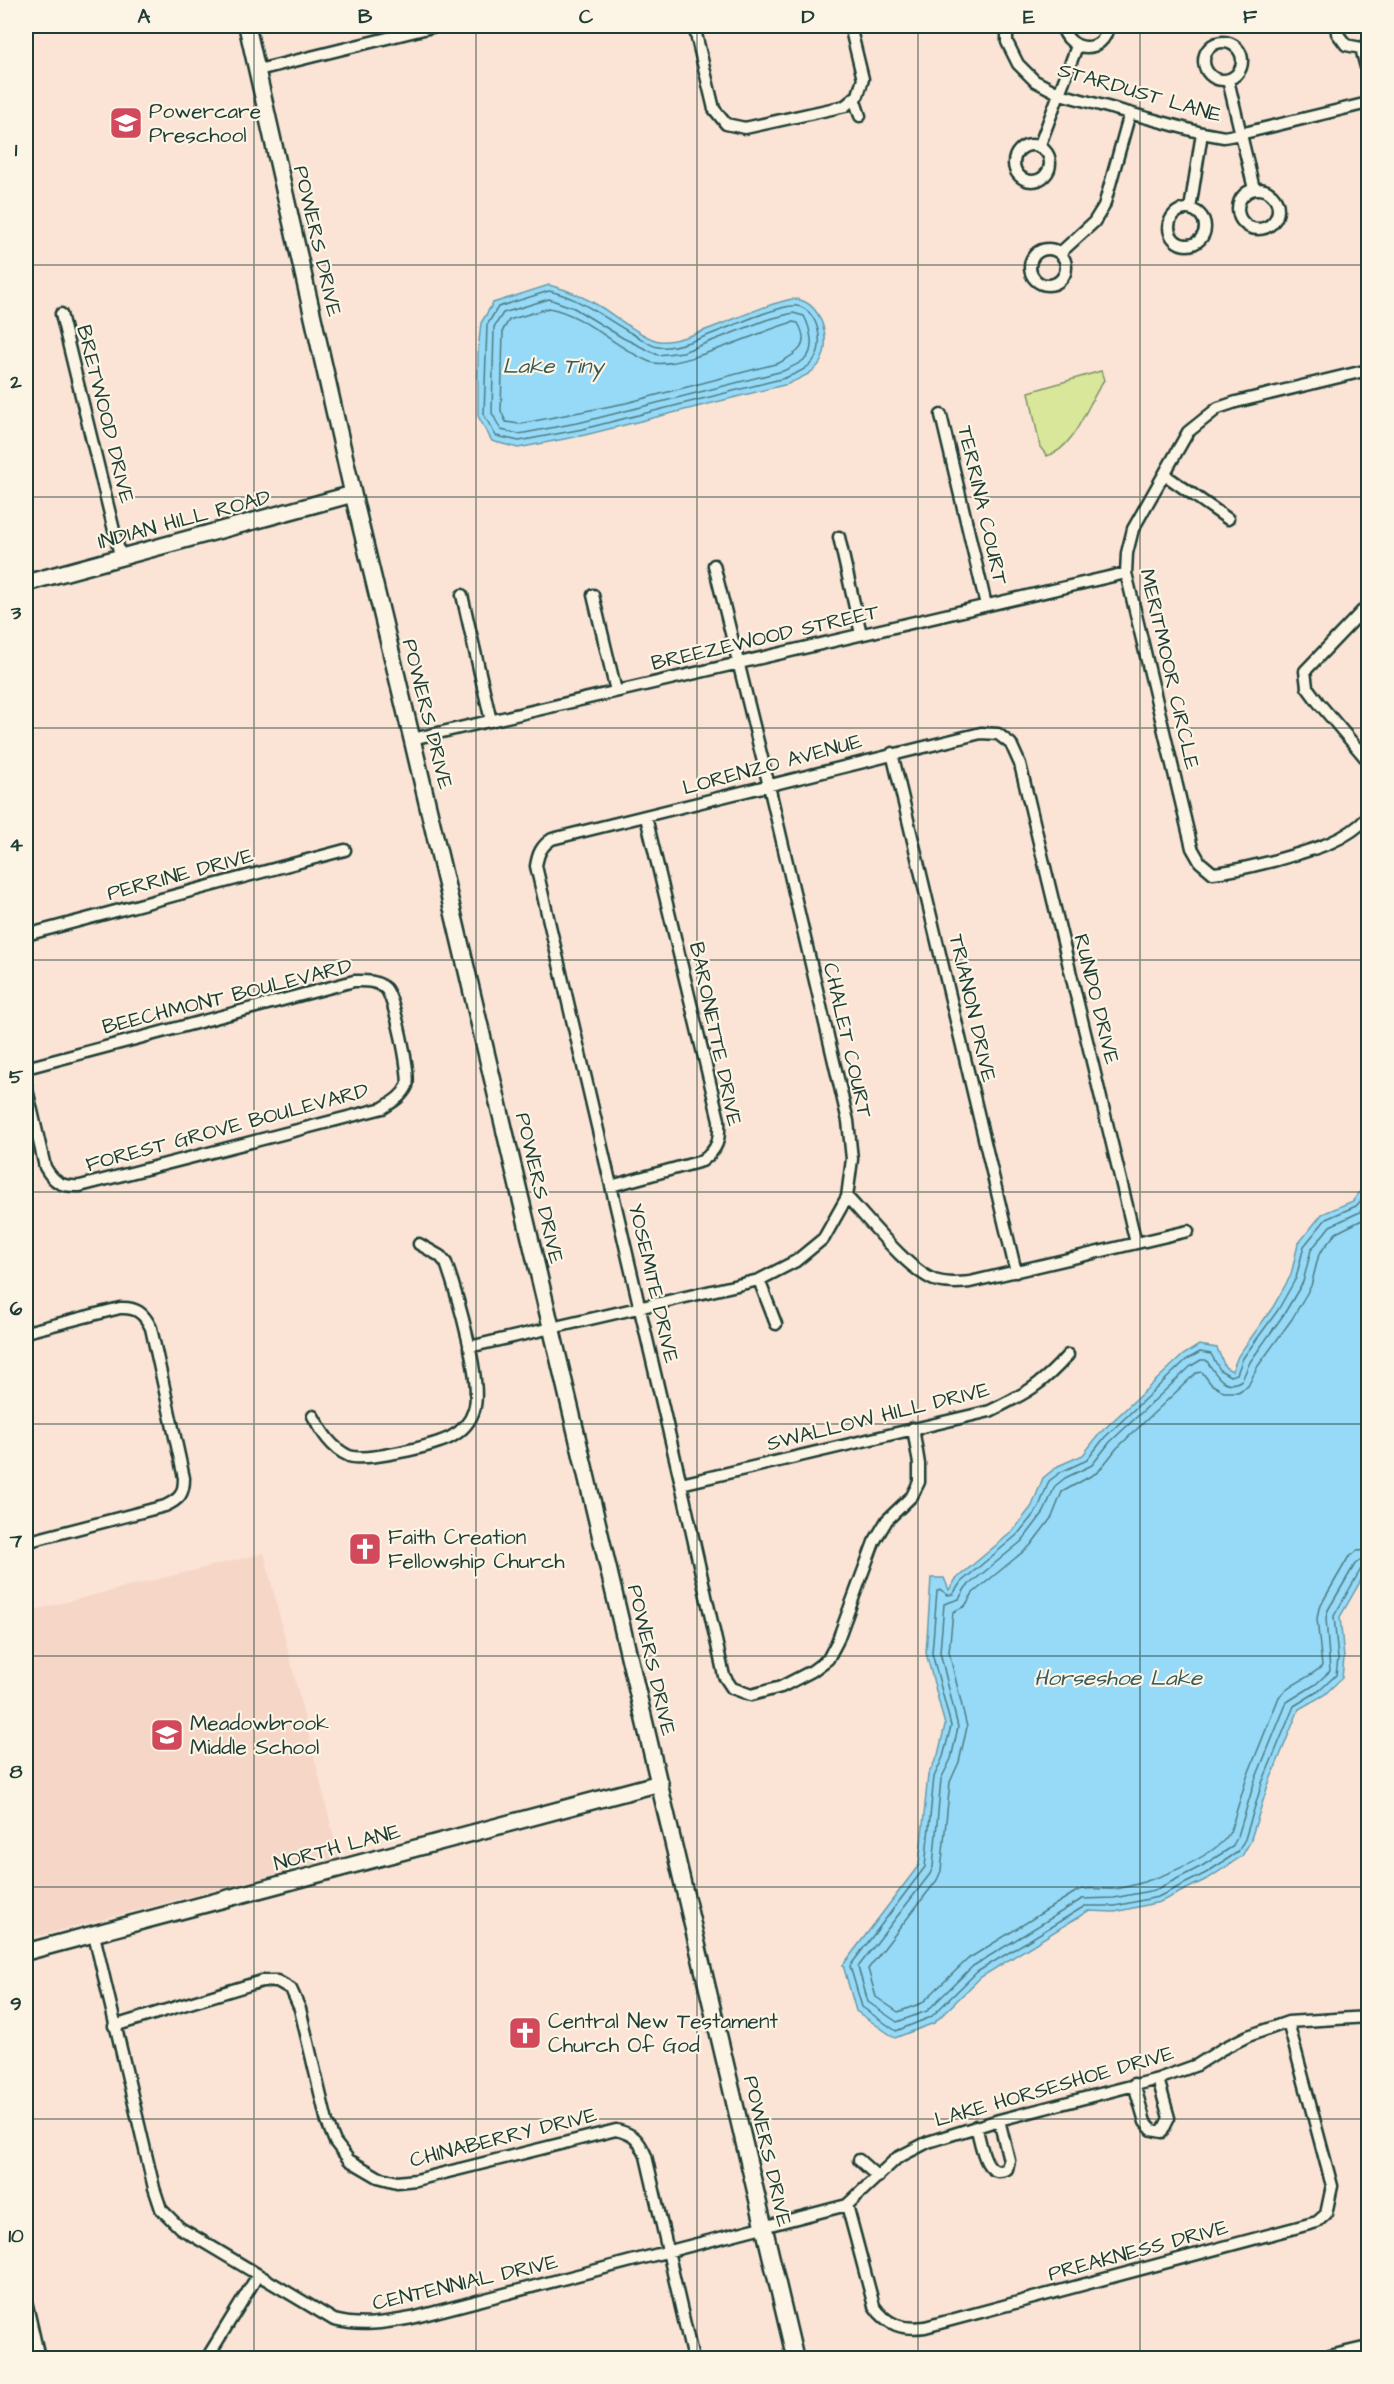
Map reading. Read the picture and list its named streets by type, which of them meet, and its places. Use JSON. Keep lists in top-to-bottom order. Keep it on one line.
{"streets":{"street":["STARDUST LANE","POWERS DRIVE","BRETWOOD DRIVE","TERRINA COURT","INDIAN HILL ROAD","BREEZEWOOD STREET","MERITMOOR CIRCLE","LORENZO AVENUE","PERRINE DRIVE","BEECHMONT BOULEVARD","RUNDO DRIVE","TRIANON DRIVE","BARONETTE DRIVE","CHALET COURT","FOREST GROVE BOULEVARD","YOSEMITE DRIVE","SWALLOW HILL DRIVE","NORTH LANE","LAKE HORSESHOE DRIVE","CHINABERRY DRIVE","PREAKNESS DRIVE","CENTENNIAL DRIVE"]},"crossings":[["POWERS DRIVE","INDIAN HILL ROAD"],["POWERS DRIVE","BREEZEWOOD STREET"],["POWERS DRIVE","CHALET COURT"],["POWERS DRIVE","NORTH LANE"],["POWERS DRIVE","LAKE HORSESHOE DRIVE"],["POWERS DRIVE","CENTENNIAL DRIVE"],["BRETWOOD DRIVE","INDIAN HILL ROAD"],["TERRINA COURT","BREEZEWOOD STREET"],["BREEZEWOOD STREET","MERITMOOR CIRCLE"],["BREEZEWOOD STREET","CHALET COURT"],["LORENZO AVENUE","RUNDO DRIVE"],["LORENZO AVENUE","TRIANON DRIVE"],["LORENZO AVENUE","BARONETTE DRIVE"],["LORENZO AVENUE","CHALET COURT"],["LORENZO AVENUE","YOSEMITE DRIVE"],["BEECHMONT BOULEVARD","FOREST GROVE BOULEVARD"],["BARONETTE DRIVE","YOSEMITE DRIVE"],["CHALET COURT","YOSEMITE DRIVE"],["YOSEMITE DRIVE","SWALLOW HILL DRIVE"],["NORTH LANE","CENTENNIAL DRIVE"],["LAKE HORSESHOE DRIVE","PREAKNESS DRIVE"],["LAKE HORSESHOE DRIVE","CENTENNIAL DRIVE"],["CHINABERRY DRIVE","CENTENNIAL DRIVE"]],"water":["Lake Tiny","Horseshoe Lake"],"places":{"school or university":["Powercare Preschool","Meadowbrook Middle School"],"church":["Faith Creation Fellowship Church","Central New Testament Church Of God"]},"grid":{"columns":["A","B","C","D","E","F"],"rows":["1","2","3","4","5","6","7","8","9","10"]}}
